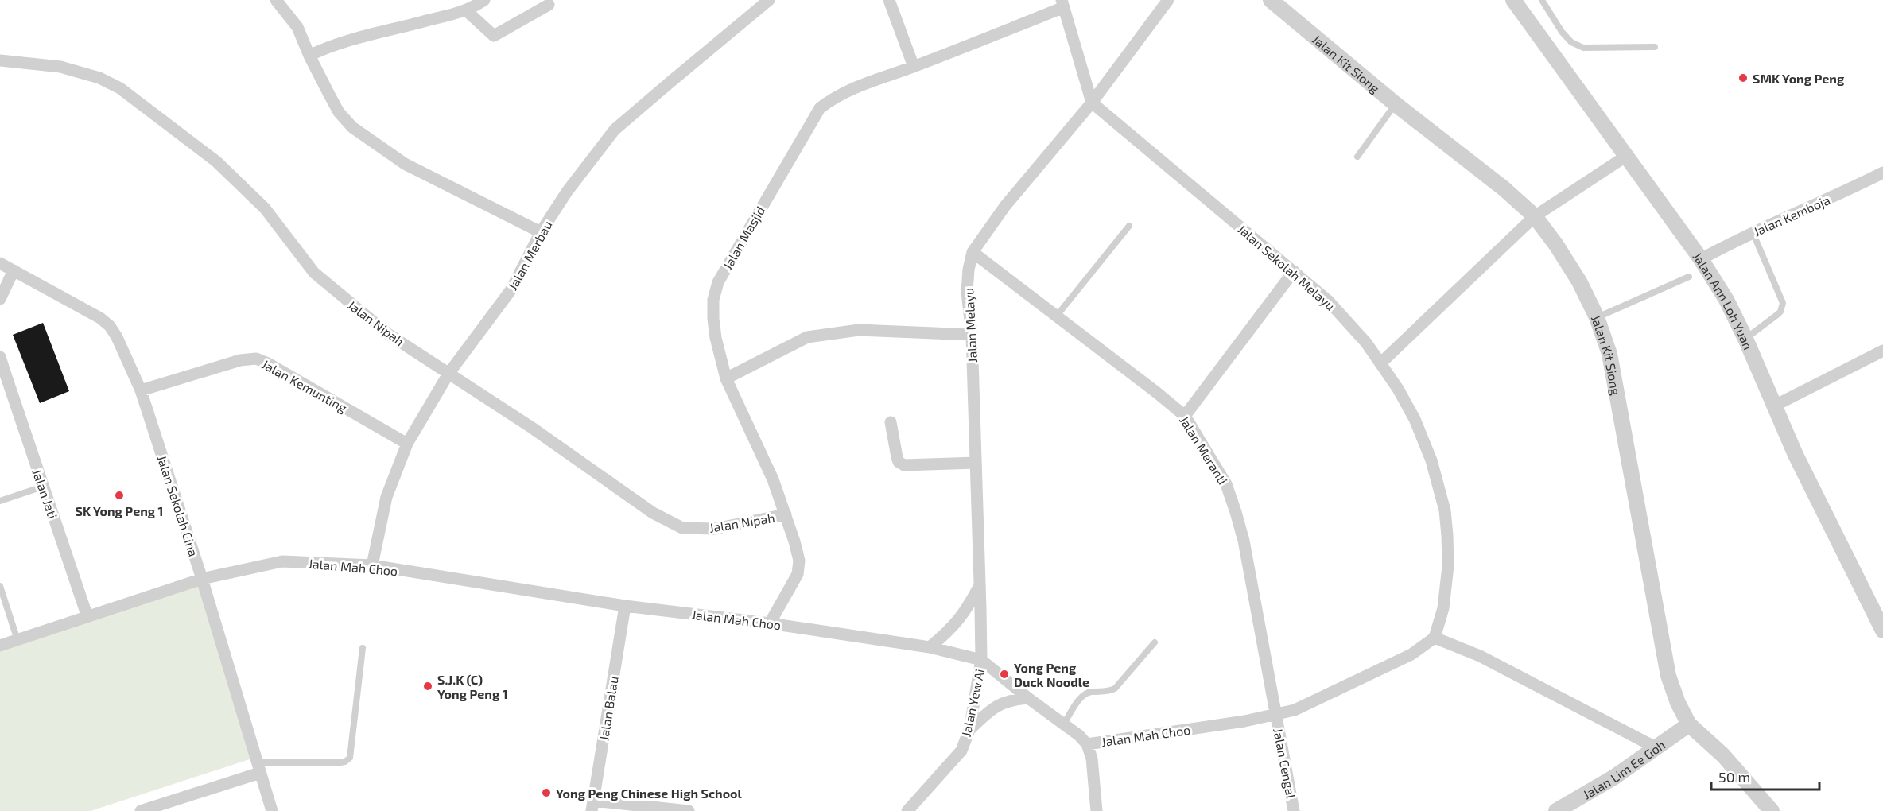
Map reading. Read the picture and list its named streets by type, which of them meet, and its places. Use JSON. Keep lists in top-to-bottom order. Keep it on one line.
{"streets":{"street":["Jalan Kit Siong","Jalan Kemboja","Jalan Masjid","Jalan Merbau","Jalan Sekolah Melayu","Jalan Ann Loh Yuan","Jalan Nipah","Jalan Melayu","Jalan Kemunting","Jalan Meranti","Jalan Jati","Jalan Sekolah Cina","Jalan Mah Choo","Jalan Yew Ai","Jalan Balau","Jalan Cengal","Jalan Lim Ee Goh"]},"crossings":[["Jalan Kit Siong","Jalan Lim Ee Goh"],["Jalan Kemboja","Jalan Ann Loh Yuan"],["Jalan Masjid","Jalan Nipah"],["Jalan Masjid","Jalan Mah Choo"],["Jalan Merbau","Jalan Nipah"],["Jalan Merbau","Jalan Kemunting"],["Jalan Merbau","Jalan Mah Choo"],["Jalan Sekolah Melayu","Jalan Melayu"],["Jalan Sekolah Melayu","Jalan Mah Choo"],["Jalan Melayu","Jalan Meranti"],["Jalan Melayu","Jalan Mah Choo"],["Jalan Melayu","Jalan Yew Ai"],["Jalan Kemunting","Jalan Sekolah Cina"],["Jalan Meranti","Jalan Mah Choo"],["Jalan Meranti","Jalan Cengal"],["Jalan Jati","Jalan Mah Choo"],["Jalan Sekolah Cina","Jalan Mah Choo"],["Jalan Mah Choo","Jalan Yew Ai"],["Jalan Mah Choo","Jalan Balau"],["Jalan Mah Choo","Jalan Cengal"]],"places":["SMK Yong Peng","SK Yong Peng 1","Yong Peng Duck Noodle","S.J.K (C) Yong Peng 1","Yong Peng Chinese High School"],"scale_bar":"50 m"}
